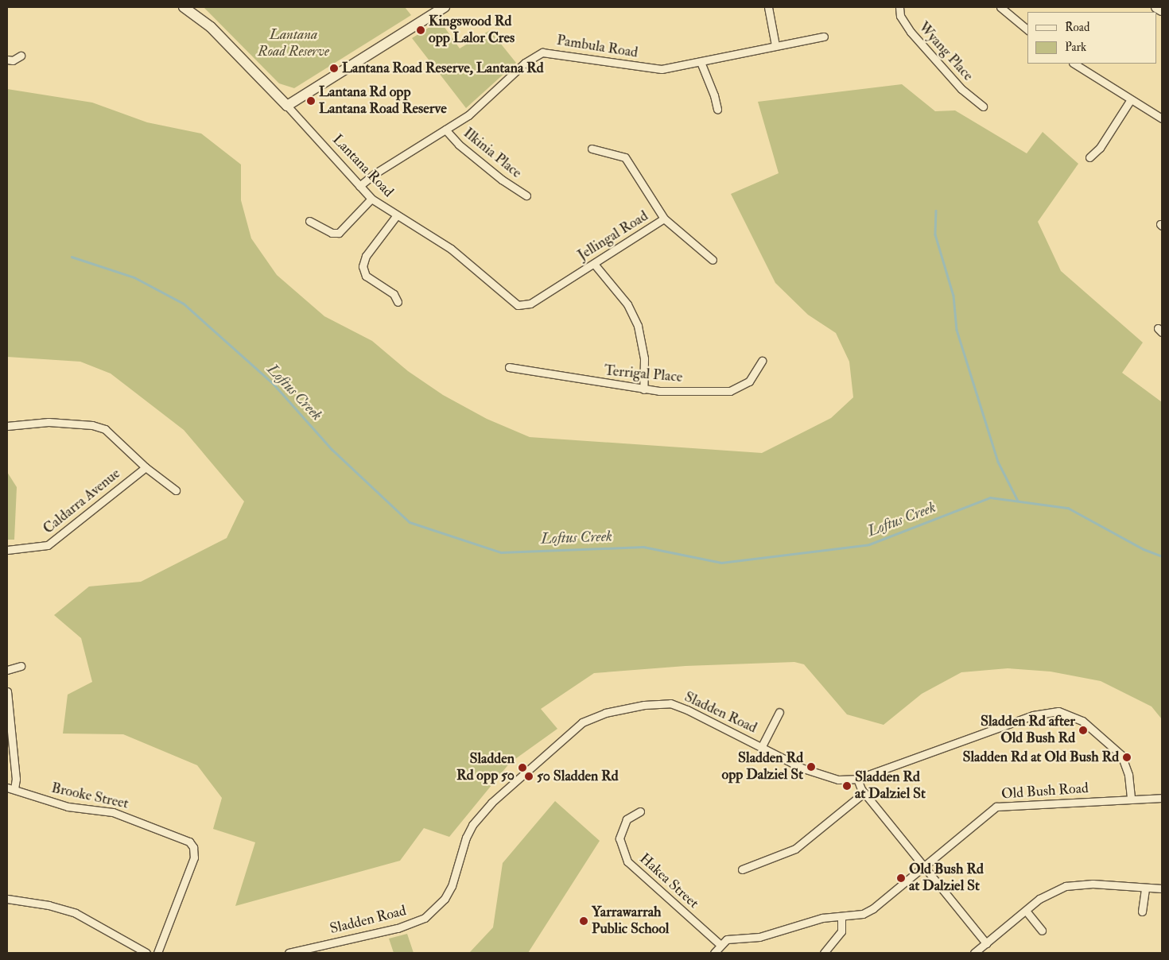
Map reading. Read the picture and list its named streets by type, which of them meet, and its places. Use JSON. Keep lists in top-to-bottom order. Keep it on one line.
{"streets":{"street":["Pambula Road","Wyang Place","Ilkinia Place","Lantana Road","Jellingal Road","Terrigal Place","Caldarra Avenue","Sladden Road","Old Bush Road","Brooke Street","Hakea Street"]},"crossings":[["Pambula Road","Ilkinia Place"],["Pambula Road","Lantana Road"],["Lantana Road","Jellingal Road"],["Sladden Road","Old Bush Road"],["Old Bush Road","Hakea Street"]],"water":["Loftus Creek"],"parks":["Lantana Road Reserve"],"places":["Kingswood Rd opp Lalor Cres","Lantana Road Reserve, Lantana Rd","Lantana Rd opp Lantana Road Reserve","Sladden Rd after Old Bush Rd","Sladden Rd at Old Bush Rd","Sladden Rd opp Dalziel St","Sladden Rd opp 50","50 Sladden Rd","Sladden Rd at Dalziel St","Old Bush Rd at Dalziel St","Yarrawarrah Public School"],"legend":["Road","Park"]}
